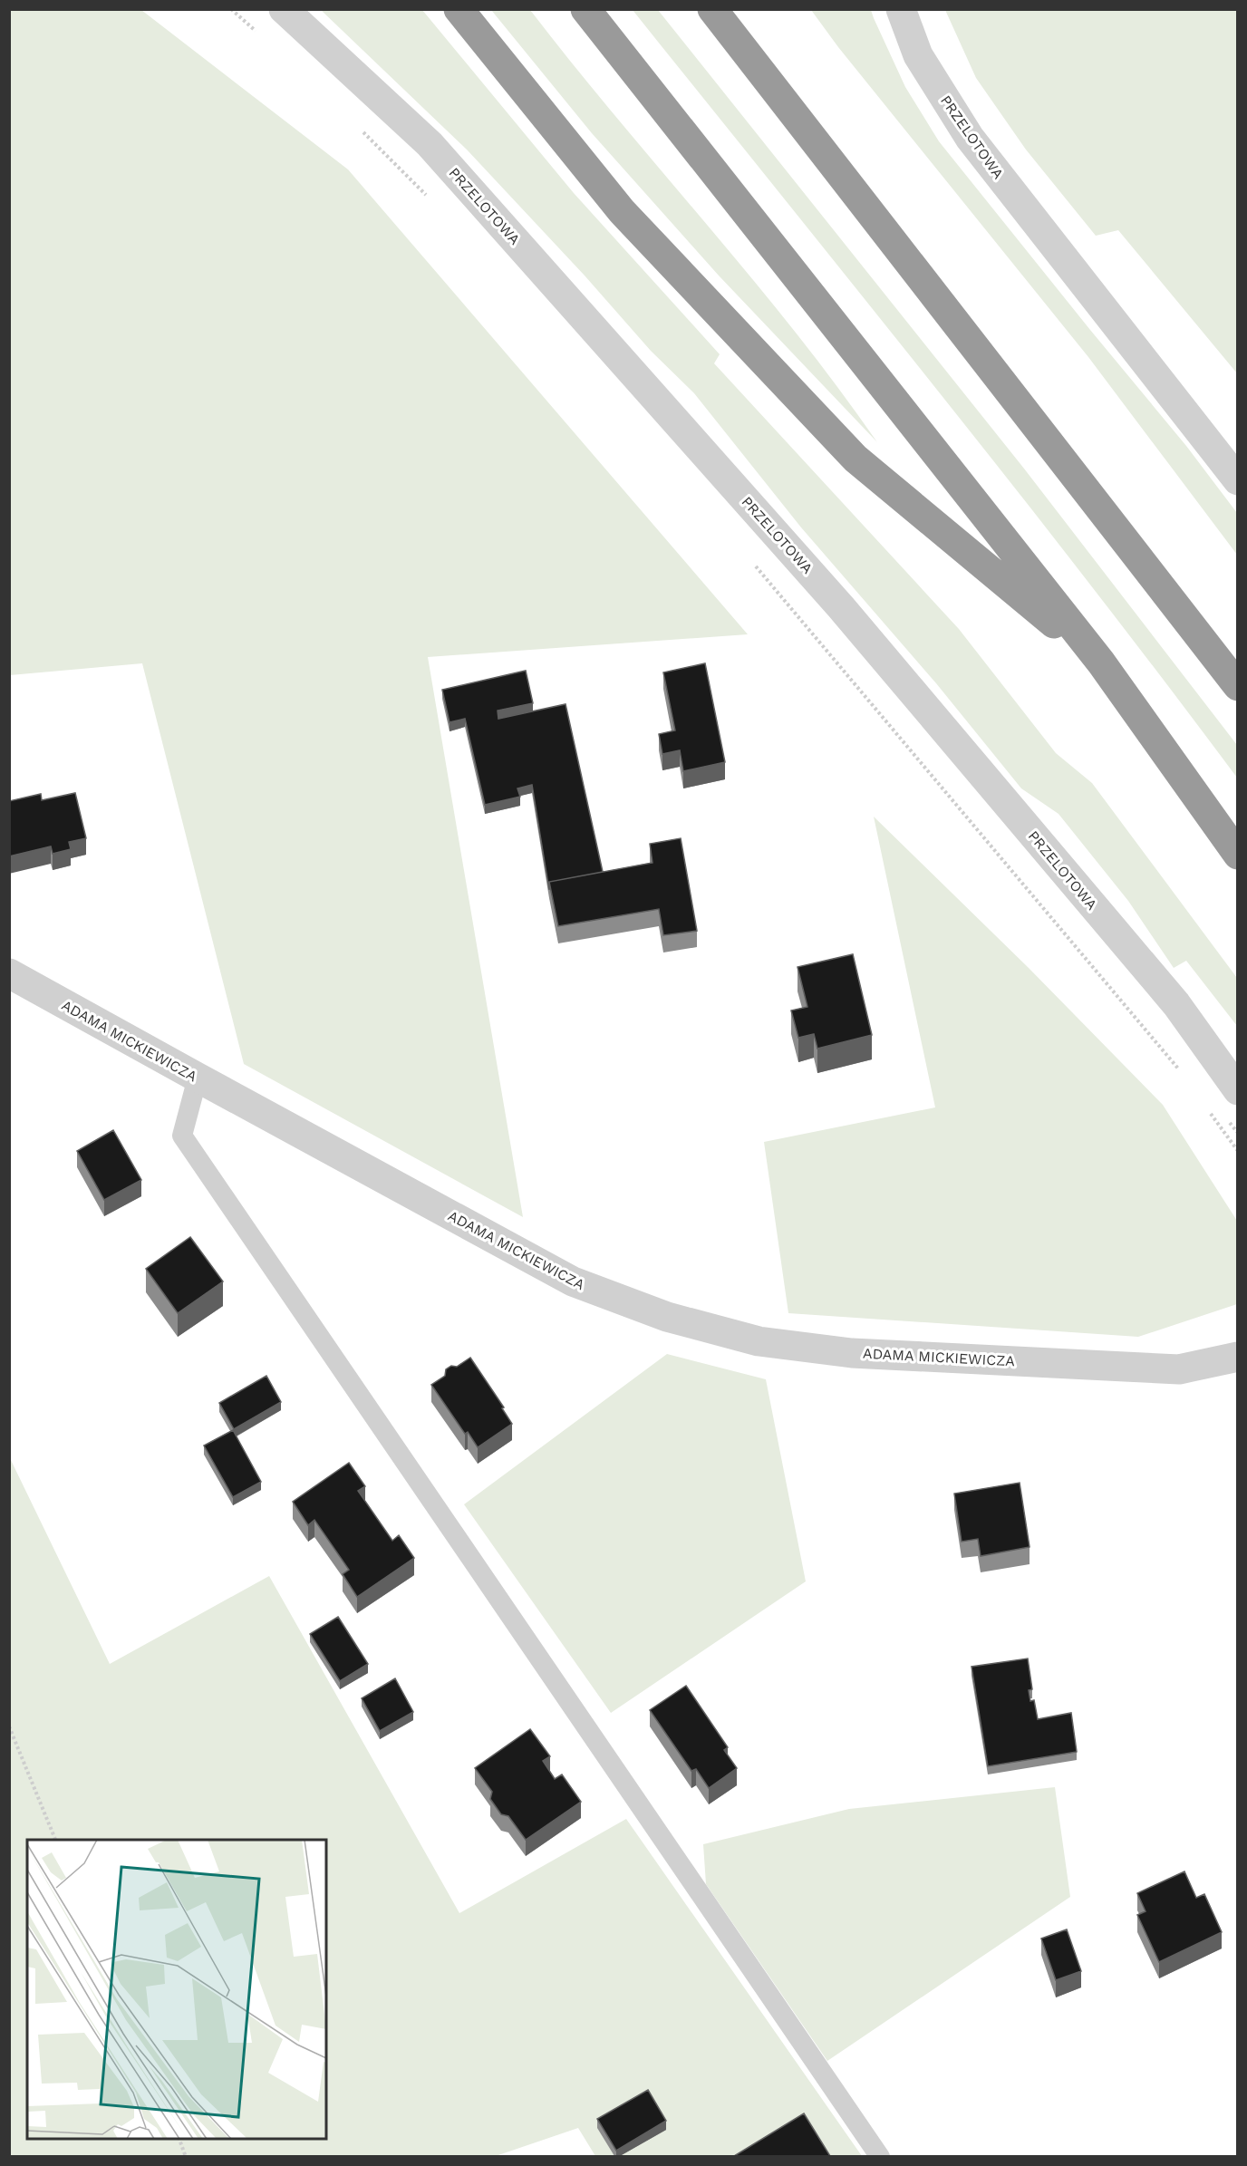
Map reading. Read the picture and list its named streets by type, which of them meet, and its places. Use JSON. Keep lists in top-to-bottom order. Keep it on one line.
{"streets":{"street":["PRZELOTOWA","ADAMA MICKIEWICZA"]}}
